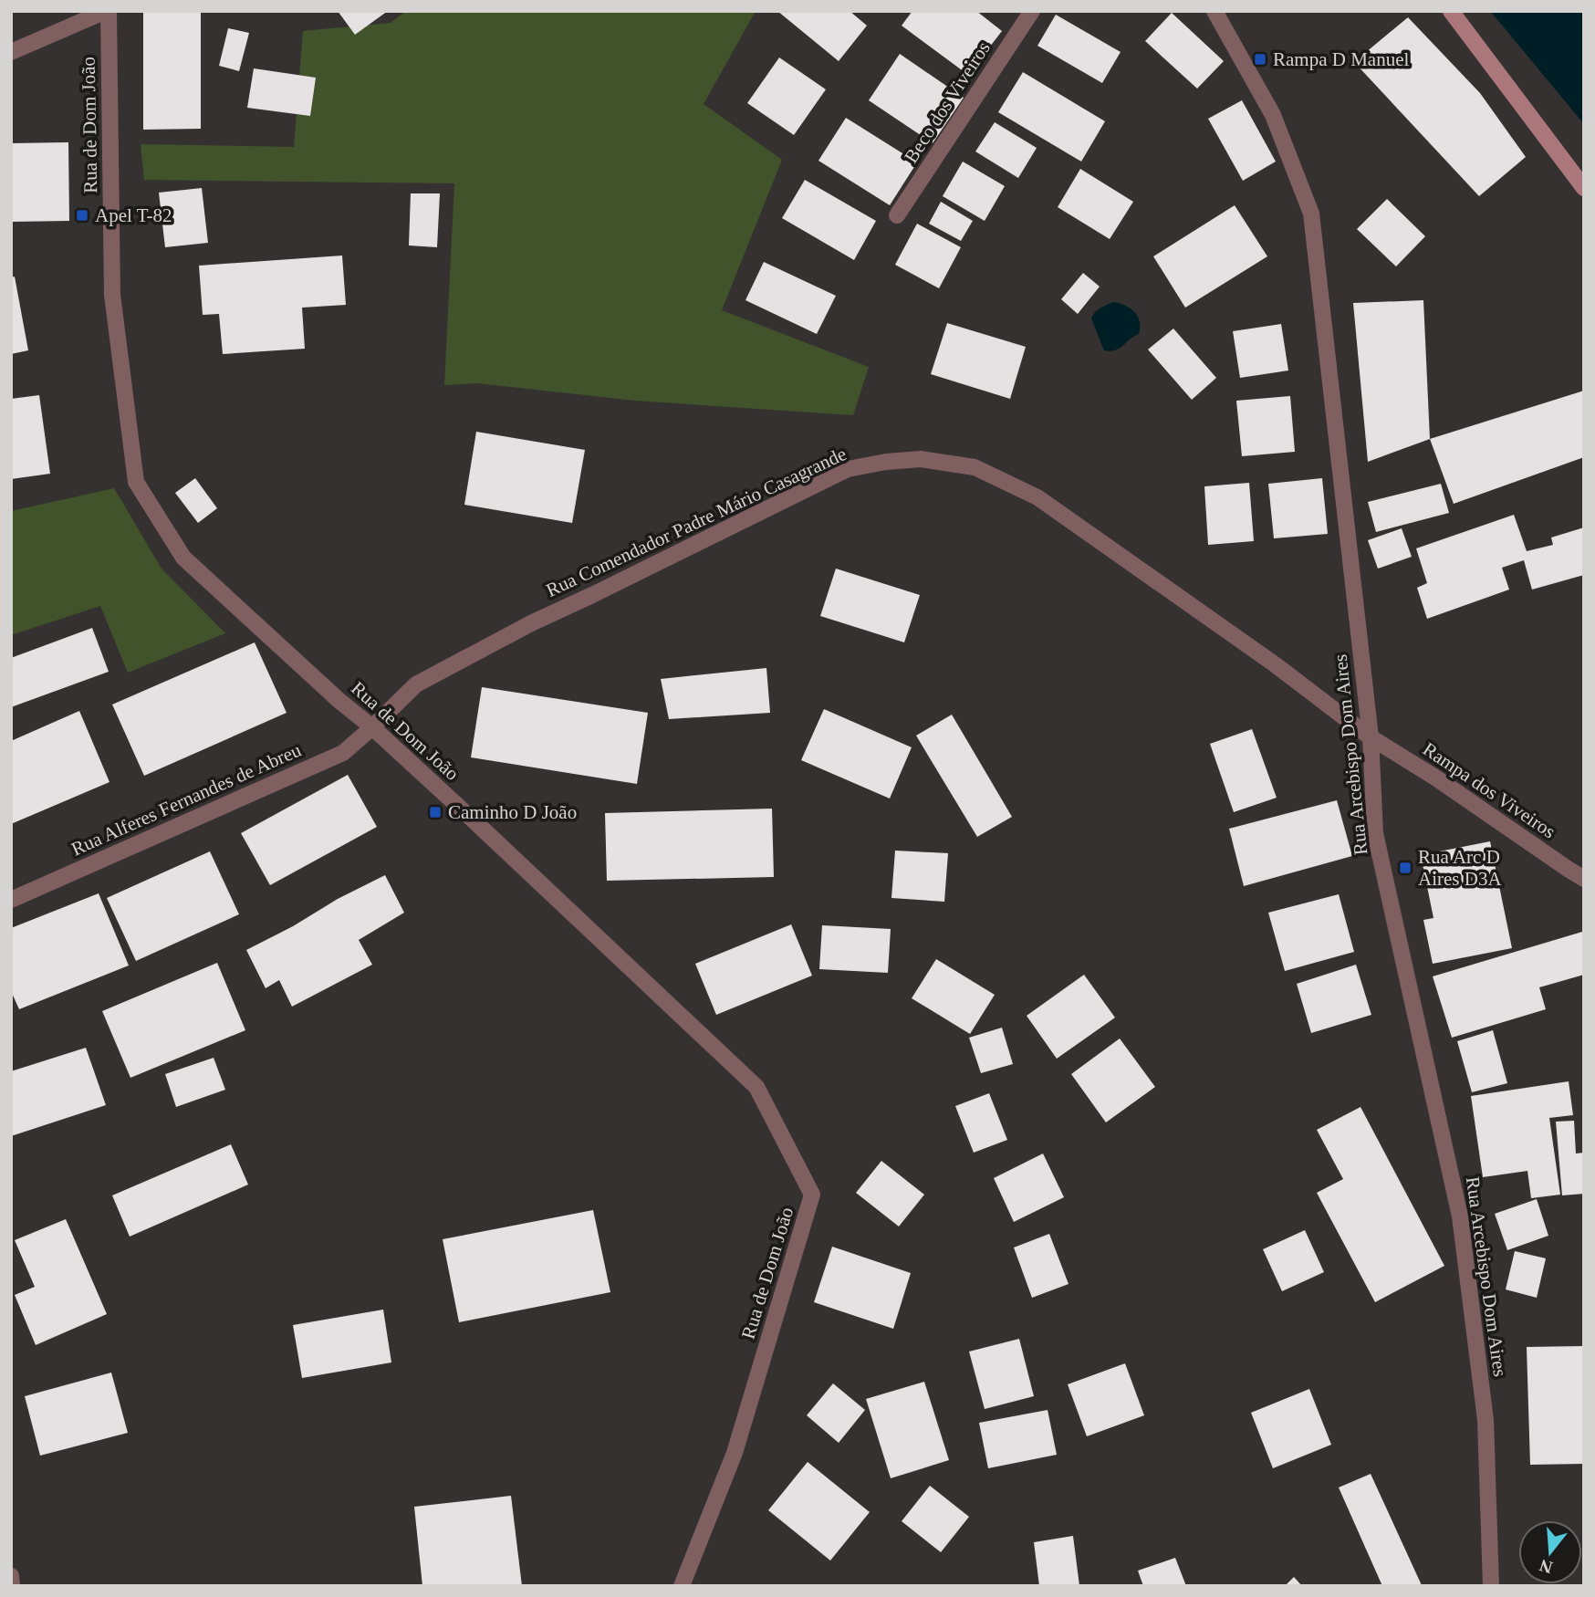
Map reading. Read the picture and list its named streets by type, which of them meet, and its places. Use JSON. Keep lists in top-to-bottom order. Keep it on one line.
{"streets":{"street":["Beco dos Viveiros","Rua de Dom João","Rua Comendador Padre Mário Casagrande","Rua Arcebispo Dom Aires","Rampa dos Viveiros","Rua Alferes Fernandes de Abreu"]},"crossings":[["Rua de Dom João","Rua Comendador Padre Mário Casagrande"],["Rua de Dom João","Rua Alferes Fernandes de Abreu"],["Rua Comendador Padre Mário Casagrande","Rua Arcebispo Dom Aires"],["Rua Comendador Padre Mário Casagrande","Rampa dos Viveiros"],["Rua Comendador Padre Mário Casagrande","Rua Alferes Fernandes de Abreu"],["Rua Arcebispo Dom Aires","Rampa dos Viveiros"]],"places":{"transit":["Rampa D Manuel","Apel T-82","Caminho D João","Rua Arc D Aires D3A"]},"north":"bottom"}
